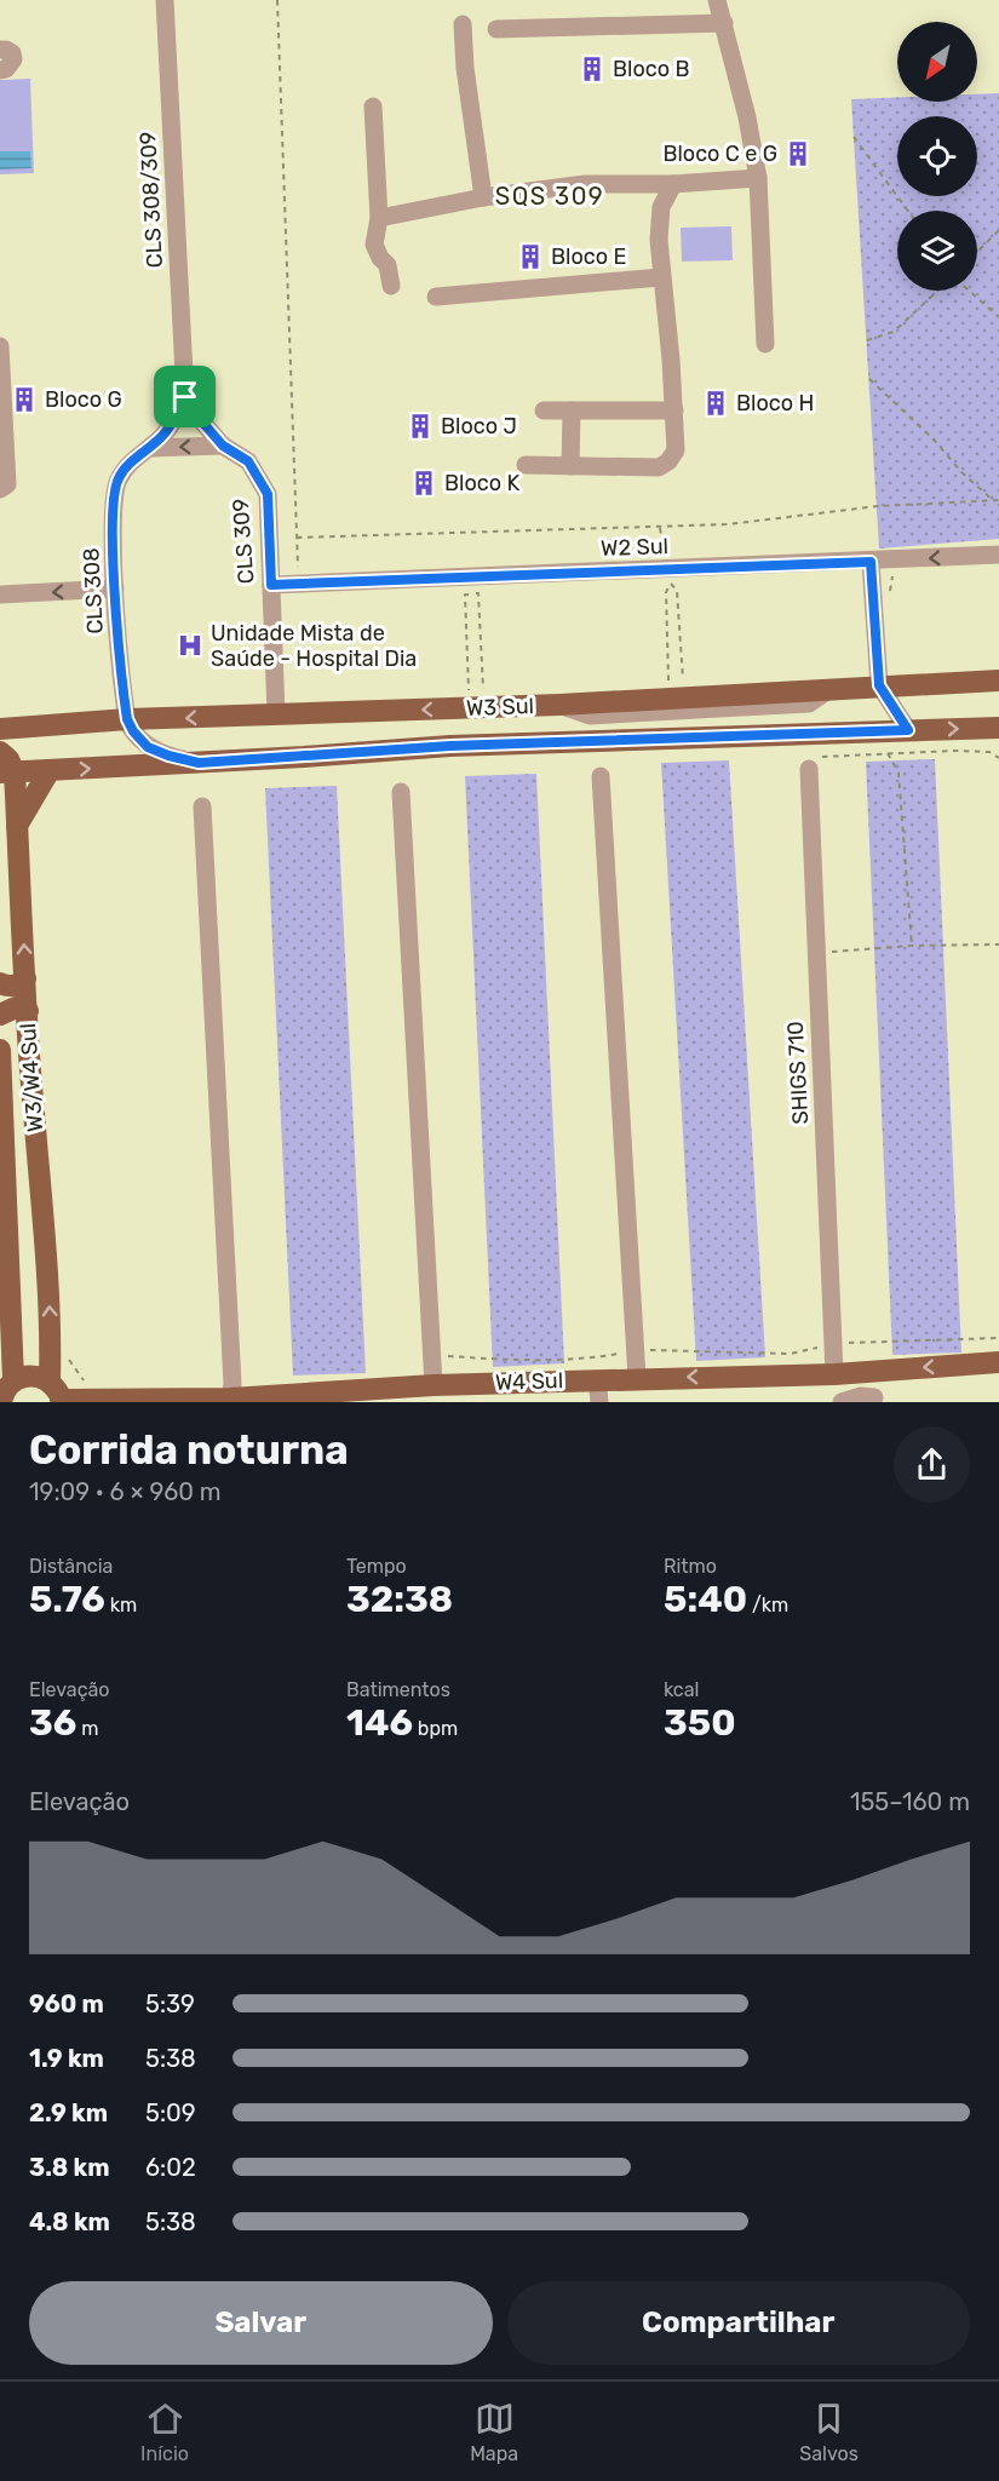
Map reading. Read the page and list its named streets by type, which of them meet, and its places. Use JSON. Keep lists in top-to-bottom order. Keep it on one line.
{"streets":{"main road":["W3 Sul","W3/W4 Sul","W4 Sul"],"street":["CLS 308/309","CLS 309","W2 Sul","CLS 308","SHIGS 710"]},"crossings":[["CLS 308/309","CLS 309"],["CLS 308/309","CLS 308"],["CLS 309","W2 Sul"],["CLS 309","CLS 308"],["CLS 309","W3 Sul"],["CLS 308","W3 Sul"],["W3 Sul","W3/W4 Sul"],["SHIGS 710","W4 Sul"],["W3/W4 Sul","W4 Sul"]],"districts":["SQS 309"],"places":{"building":["Bloco B","Bloco C e G","Bloco E","Bloco G","Bloco H","Bloco J","Bloco K"],"hospital":["Unidade Mista de Saúde - Hospital Dia"]},"north":"bottom left","page":{"heading":["Corrida noturna","19:09 · 6 × 960 m"],"stats":[["Distância","5.76 km"],["Tempo","32:38"],["Ritmo","5:40 /km"],["Elevação","36 m"],["Batimentos","146 bpm"],["kcal","350"]],"chart":["Elevação","155–160 m"],"list":[{"name":"960 m","note":"5:39"},{"name":"1.9 km","note":"5:38"},{"name":"2.9 km","note":"5:09"},{"name":"3.8 km","note":"6:02"},{"name":"4.8 km","note":"5:38"}],"buttons":["Salvar","Compartilhar"],"tabs":["Início","Mapa","Salvos"]}}
